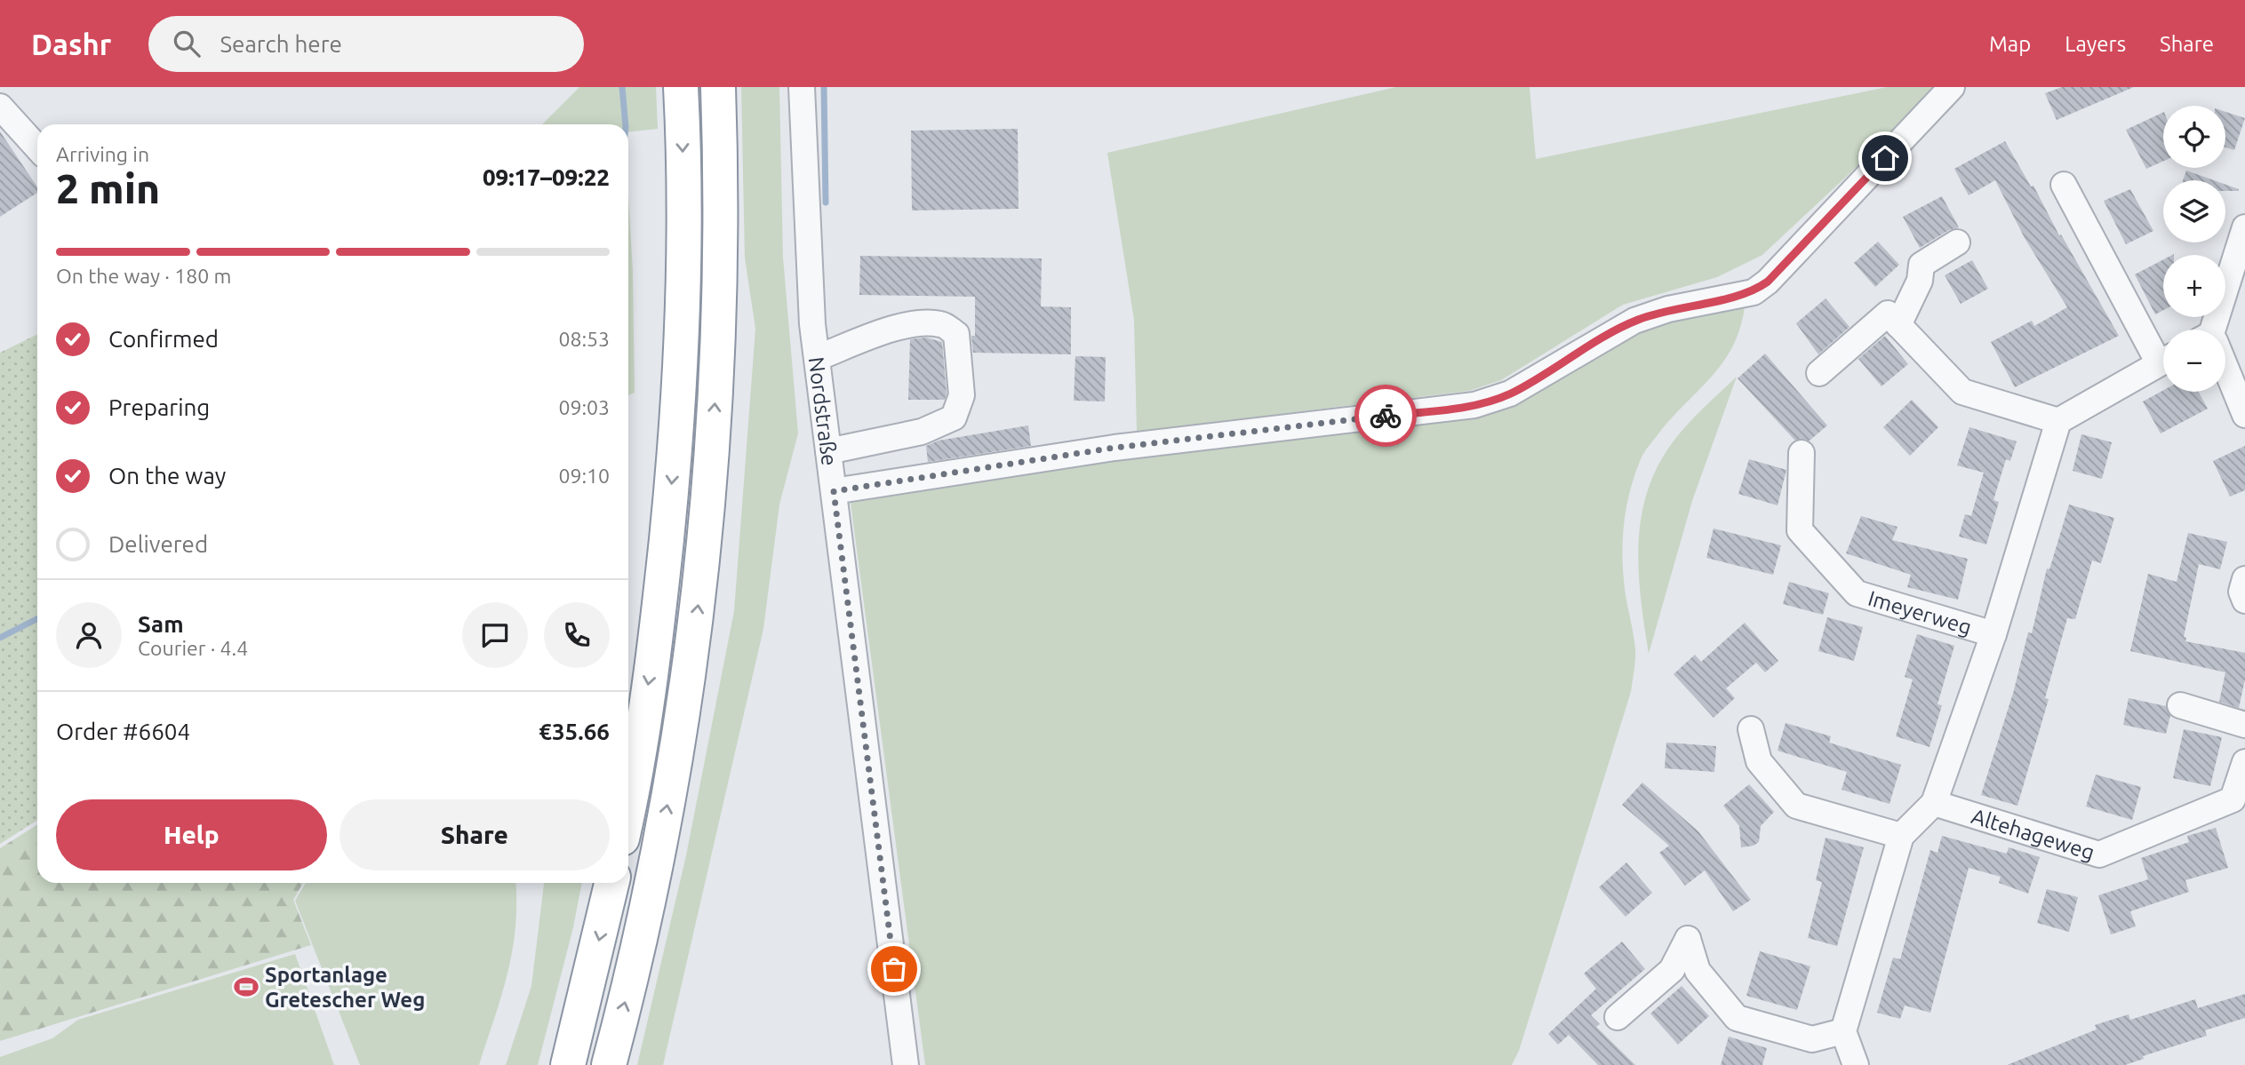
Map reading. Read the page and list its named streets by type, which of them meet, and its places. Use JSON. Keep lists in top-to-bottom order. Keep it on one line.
{"streets":{"street":["Nordstraße","Imeyerweg","Altehageweg"]},"crossings":[["Imeyerweg","Altehageweg"]],"places":{"sports":["Sportanlage Gretescher Weg"]},"page":{"header":"Dashr","search":"Search here","nav":["Map","Layers","Share"],"map_buttons":["+","−"],"heading":["2 min","Arriving in","09:17–09:22"],"panel":["Sam","Courier · 4.4","Order #6604","€35.66"],"bar":"On the way · 180 m","list":[["Confirmed","08:53"],["Preparing","09:03"],["On the way","09:10"],"Delivered"],"buttons":["Help","Share"]}}
